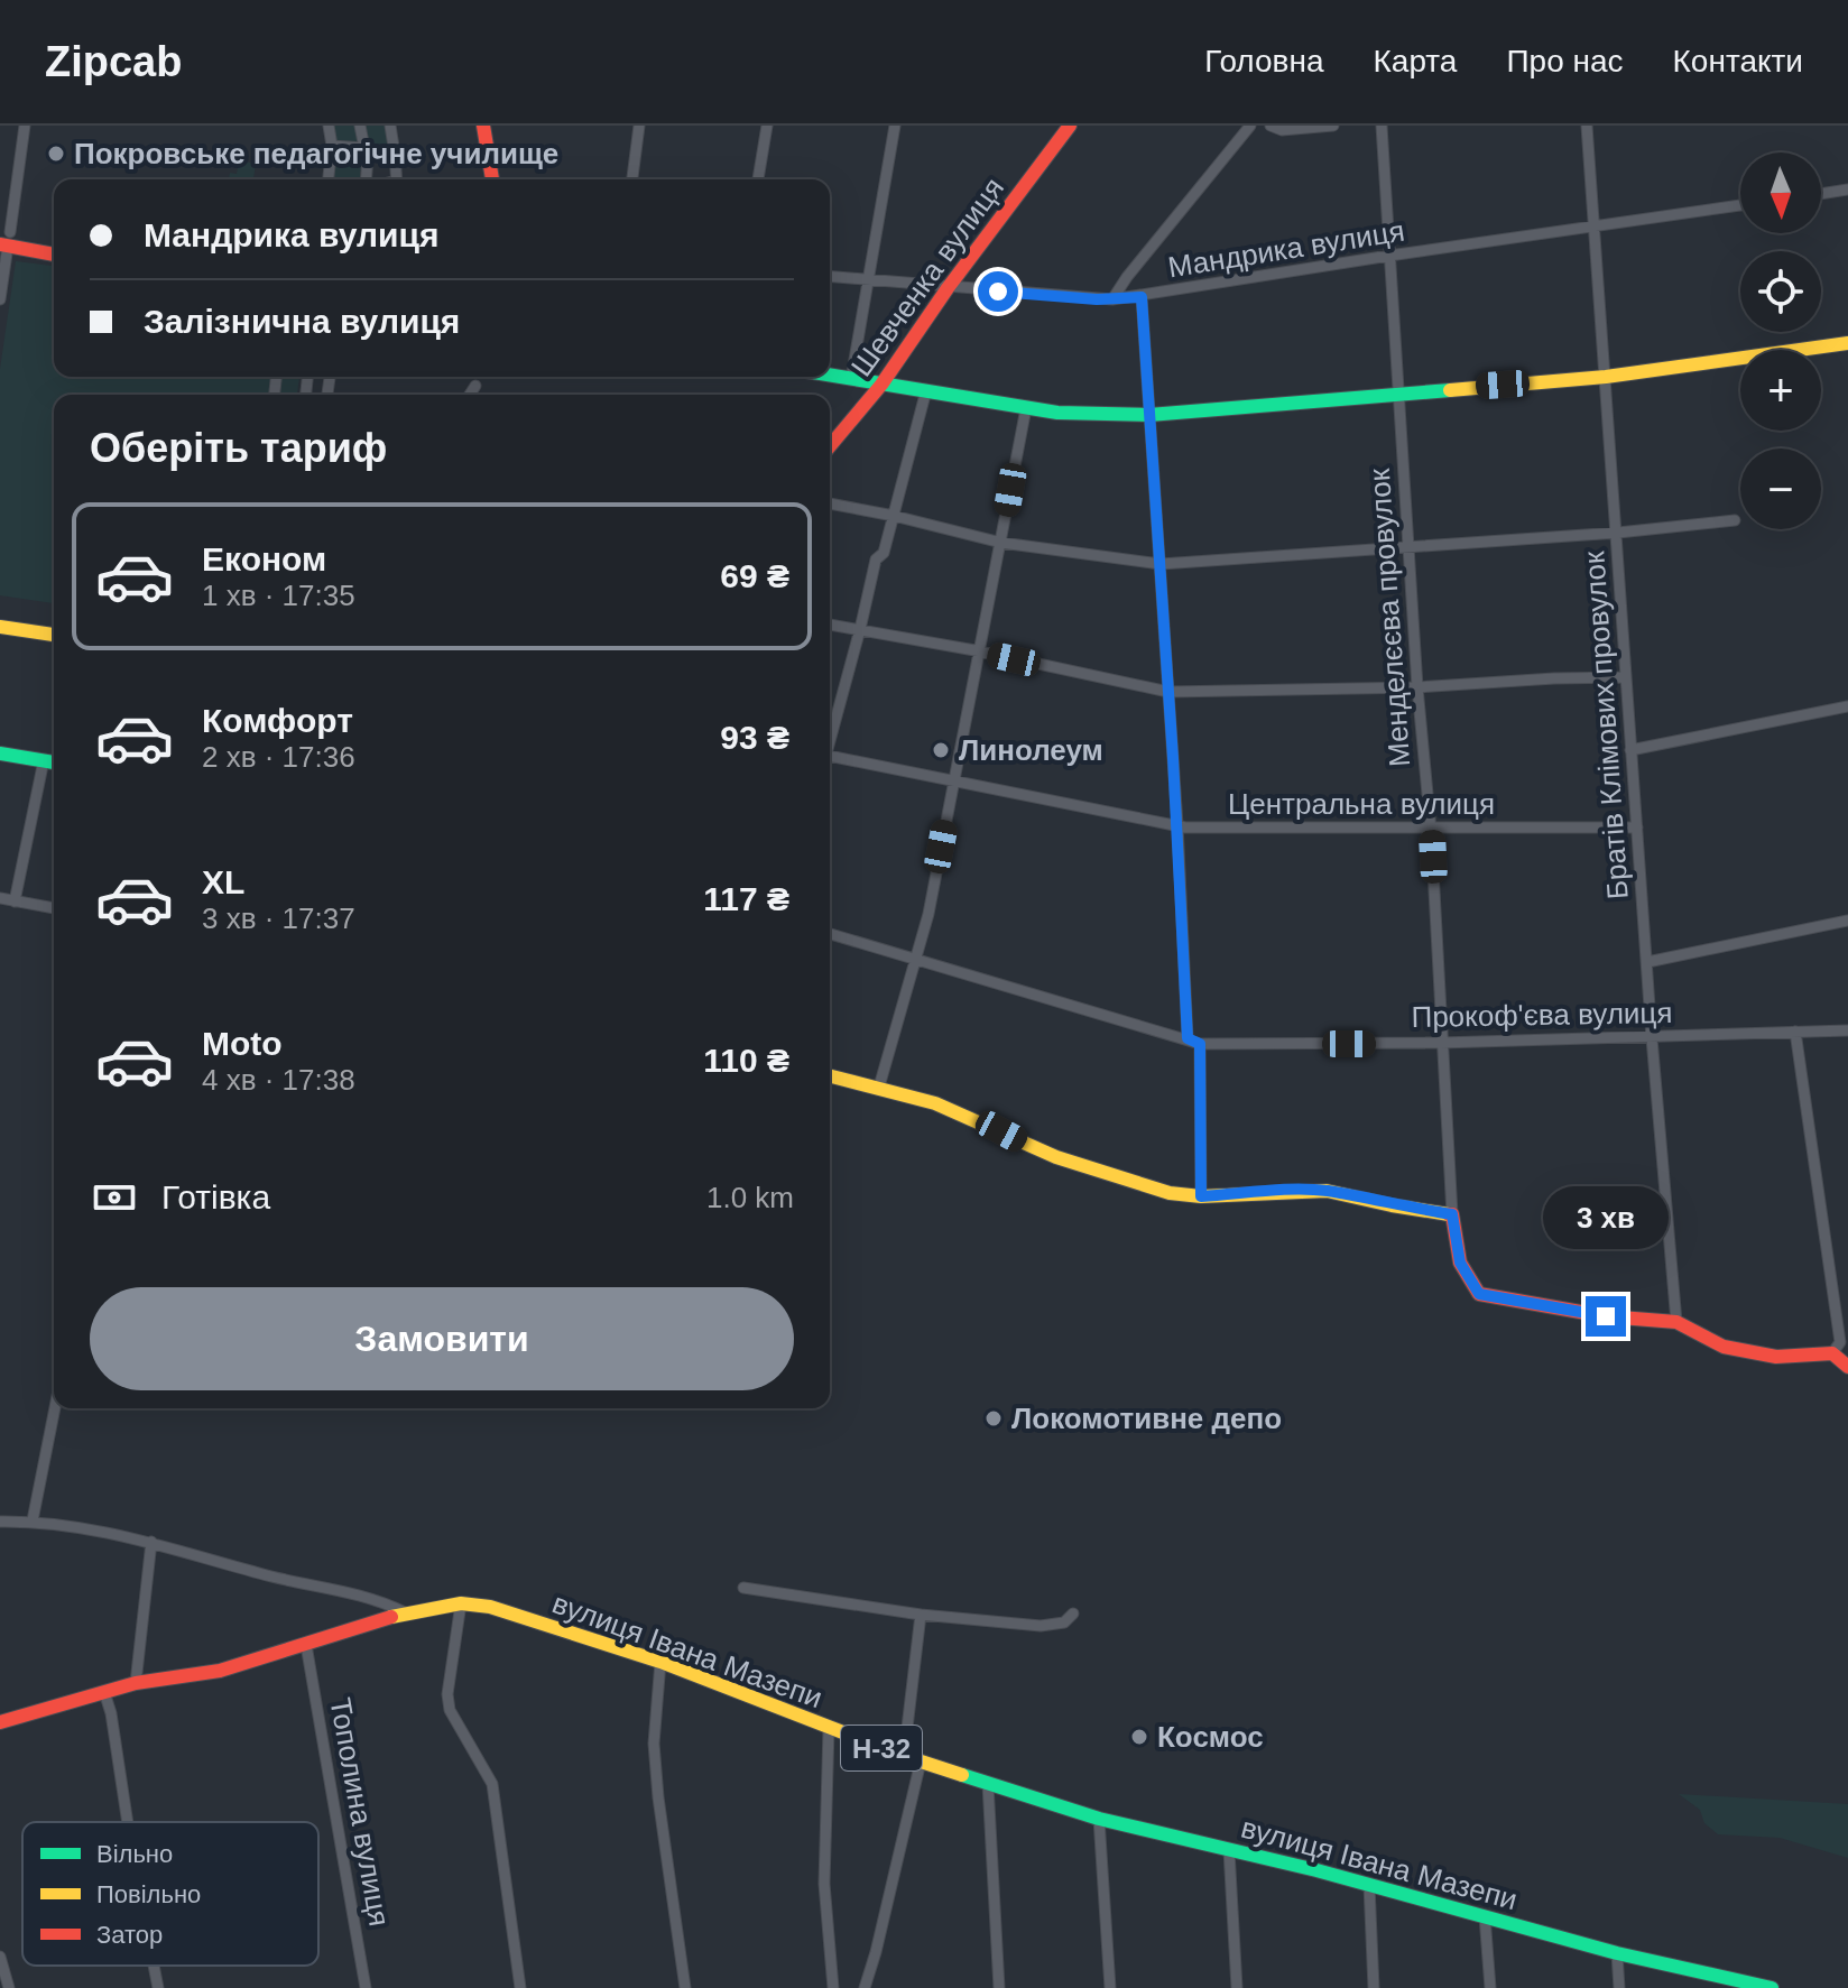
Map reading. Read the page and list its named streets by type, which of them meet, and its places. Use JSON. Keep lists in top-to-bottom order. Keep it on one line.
{"streets":{"street":["Мандрика вулиця","Шевченка вулиця","Менделєєва провулок","Братів Клімових провулок","Центральна вулиця","Прокоф'єва вулиця","вулиця Івана Мазепи","Н-32","Тополина вулиця"]},"crossings":[["Мандрика вулиця","Шевченка вулиця"],["Мандрика вулиця","Менделєєва провулок"],["Мандрика вулиця","Братів Клімових провулок"],["Менделєєва провулок","Центральна вулиця"],["Менделєєва провулок","Прокоф'єва вулиця"],["Братів Клімових провулок","Центральна вулиця"],["Братів Клімових провулок","Прокоф'єва вулиця"],["вулиця Івана Мазепи","Тополина вулиця"]],"places":["Покровське педагогічне училище","Линолеум","Локомотивне депо","Космос"],"legend":["Вільно","Повільно","Затор"],"north":"bottom","page":{"header":"Zipcab","nav":["Головна","Карта","Про нас","Контакти"],"map_buttons":["+","−"],"banner":["Мандрика вулиця","Залізнична вулиця"],"heading":"Оберіть тариф","list":[{"name":"Економ","note":"1 хв · 17:35","value":"69 ₴"},{"name":"Комфорт","note":"2 хв · 17:36","value":"93 ₴"},{"name":"XL","note":"3 хв · 17:37","value":"117 ₴"},{"name":"Moto","note":"4 хв · 17:38","value":"110 ₴"}],"pay":["Готівка","1.0 km"],"bubble":"3 хв","buttons":"Замовити"}}
